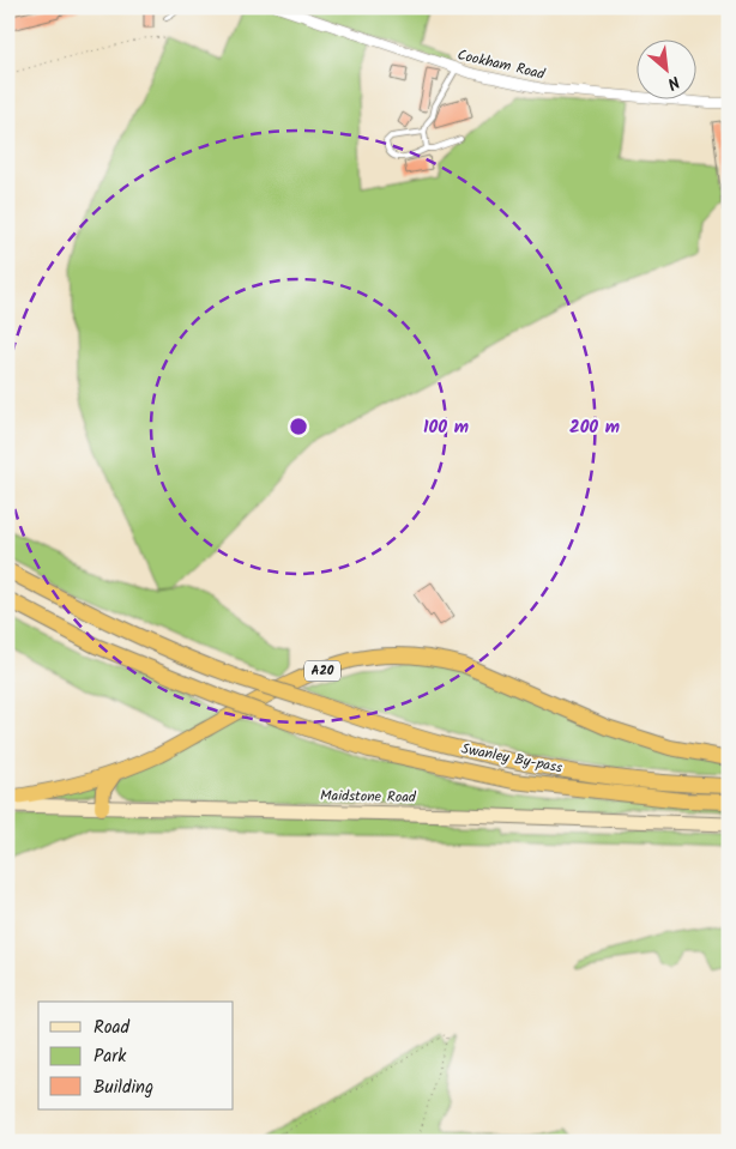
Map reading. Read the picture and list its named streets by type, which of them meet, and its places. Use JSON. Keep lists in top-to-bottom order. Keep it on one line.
{"streets":{"highway":["A20","Swanley By-pass"],"main road":["Maidstone Road"],"street":["Cookham Road"]},"legend":["Road","Park","Building"],"north":"bottom right","rings":["100 m","200 m"]}
